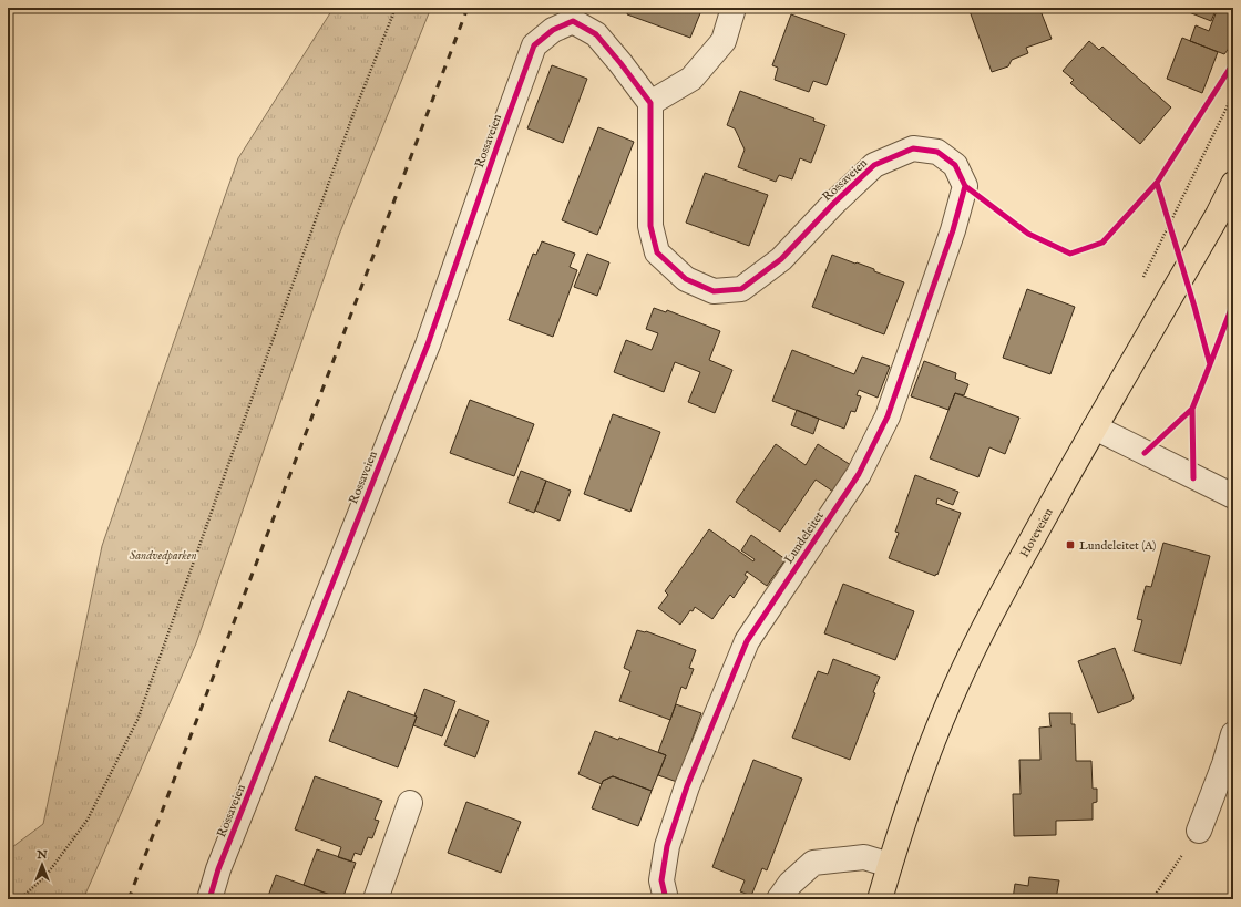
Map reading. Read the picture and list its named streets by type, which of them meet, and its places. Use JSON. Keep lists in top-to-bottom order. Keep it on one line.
{"streets":{"main road":["Hoveveien"],"street":["Rossaveien","Lundeleitet"]},"crossings":[["Rossaveien","Lundeleitet"]],"parks":["Sandvedparken"],"places":{"transit":["Lundeleitet (A)"]},"north":"top"}
